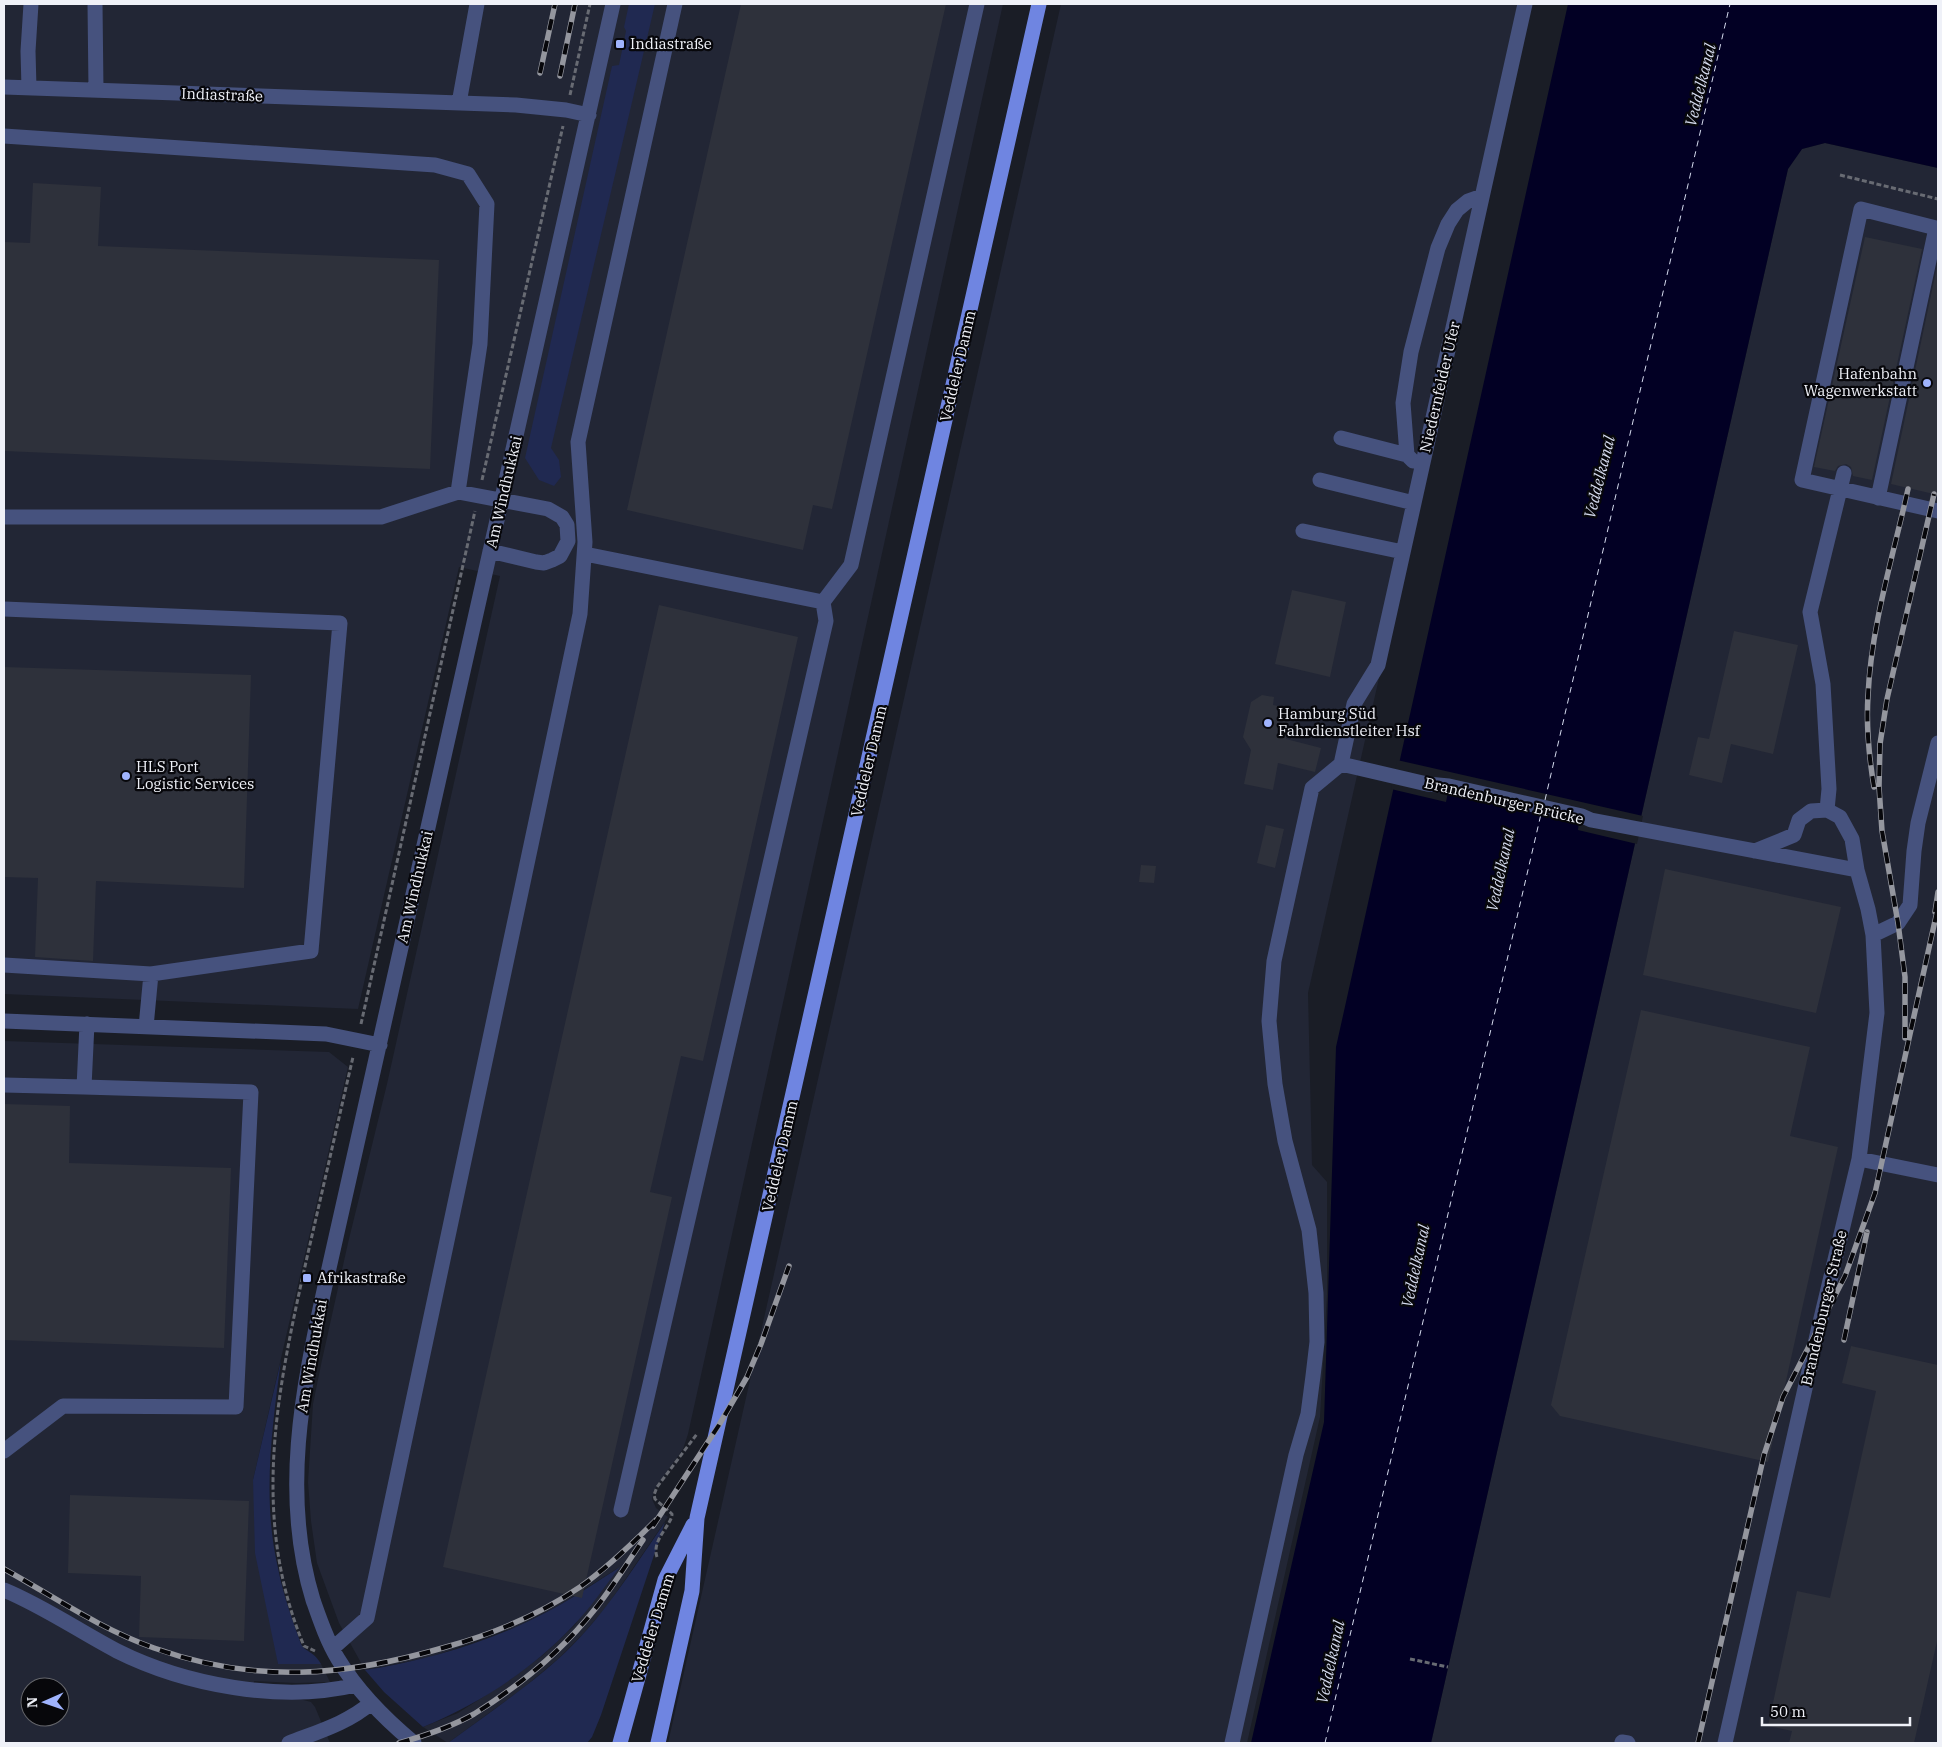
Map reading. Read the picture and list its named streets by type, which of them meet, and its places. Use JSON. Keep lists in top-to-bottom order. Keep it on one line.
{"streets":{"main road":["Veddeler Damm"],"street":["Indiastraße","Niedernfelder Ufer","Am Windhukkai","Brandenburger Brücke","Brandenburger Straße"]},"crossings":[["Indiastraße","Am Windhukkai"],["Niedernfelder Ufer","Brandenburger Brücke"]],"water":["Veddelkanal"],"places":{"transit":["Indiastraße","Afrikastraße"],"other":["Hafenbahn Wagenwerkstatt","Hamburg Süd Fahrdienstleiter Hsf","HLS Port Logistic Services"]},"scale_bar":"50 m","north":"left"}
